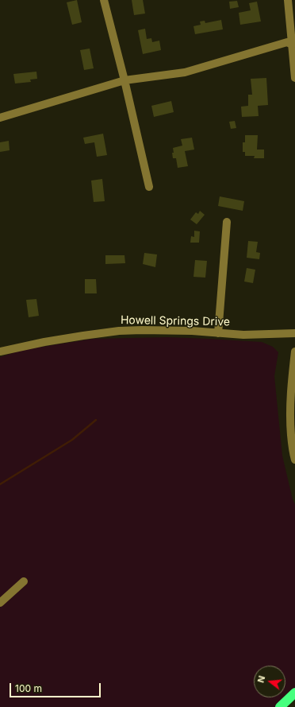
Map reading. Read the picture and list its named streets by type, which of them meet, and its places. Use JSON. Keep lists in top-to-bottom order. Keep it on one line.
{"streets":{"street":["Howell Springs Drive"]},"scale_bar":"100 m","north":"left"}
